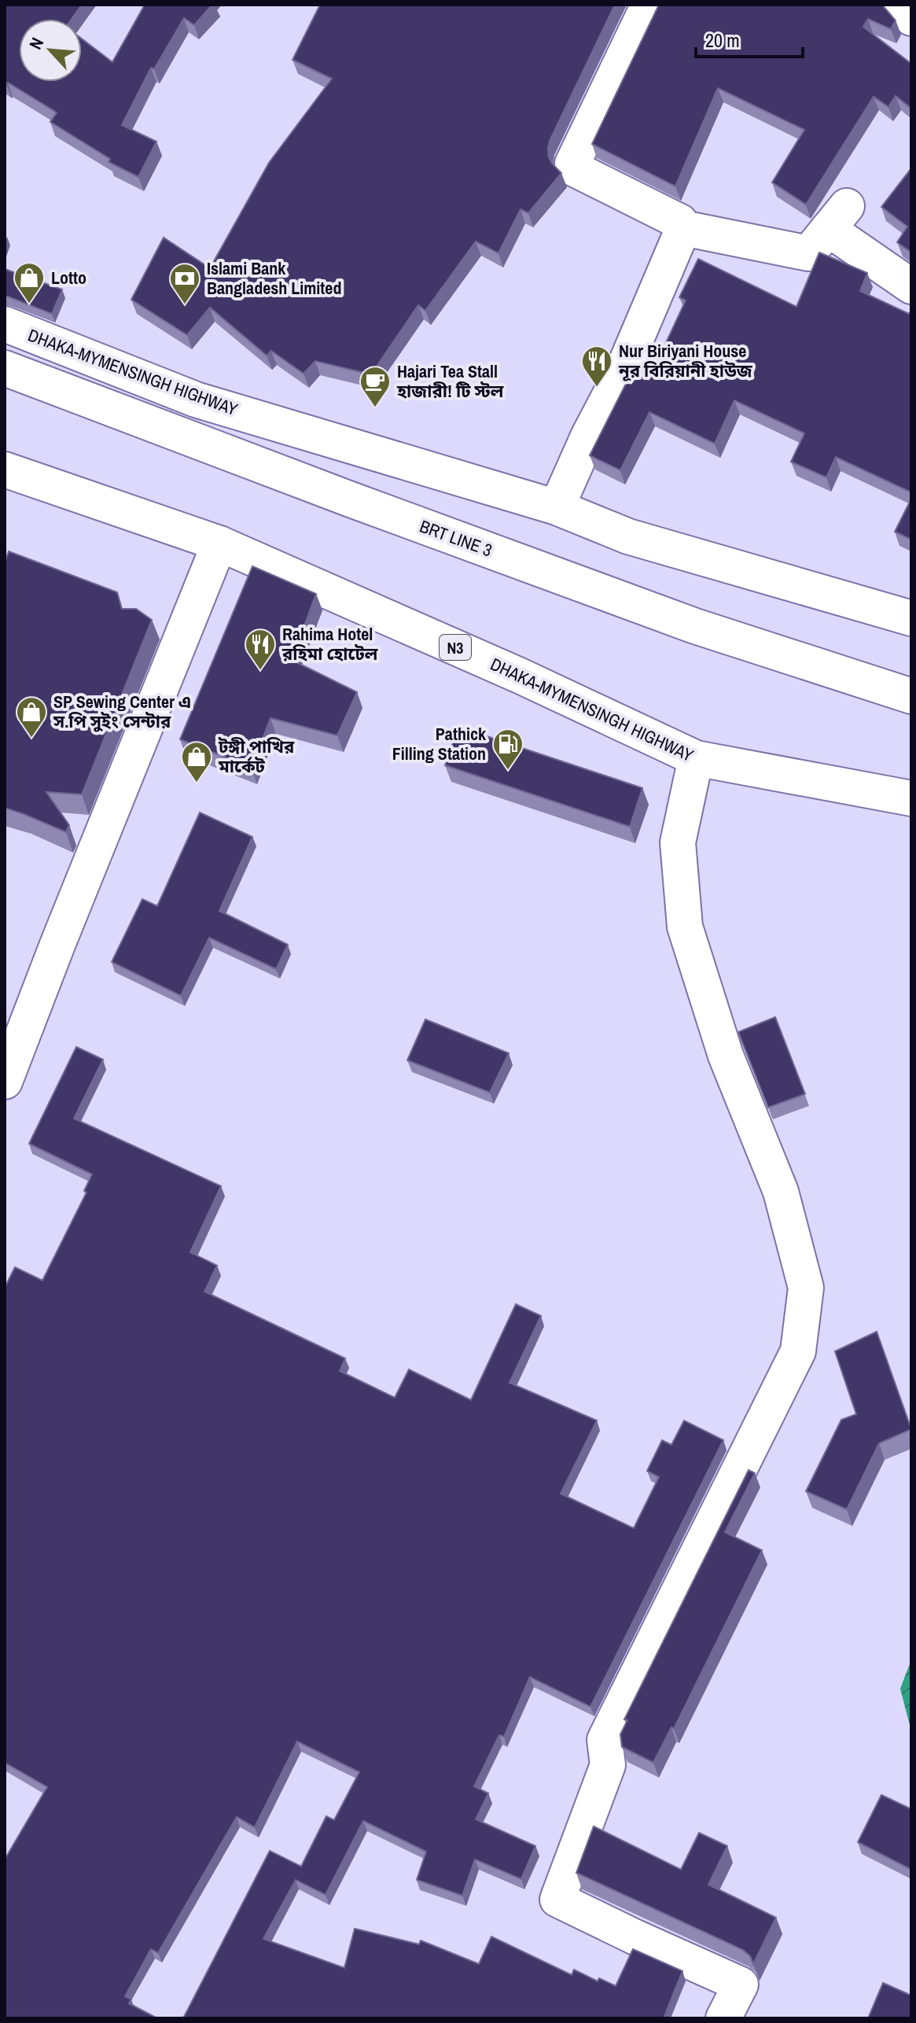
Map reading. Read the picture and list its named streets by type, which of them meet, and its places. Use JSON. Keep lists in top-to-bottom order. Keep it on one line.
{"streets":{"main road":["DHAKA-MYMENSINGH HIGHWAY","BRT LINE 3","N3"]},"places":{"shop":["Lotto","SP Sewing Center এ স.পি সুইং সেন্টার","টঙ্গী পাখির মার্কেট"],"bank":["Islami Bank Bangladesh Limited"],"restaurant":["Nur Biriyani House নূর বিরিয়ানী হাউজ","Rahima Hotel রহিমা হোটেল"],"cafe":["Hajari Tea Stall হাজারী! টি স্টল"],"fuel station":["Pathick Filling Station"]},"scale_bar":"20 m","north":"top left"}
